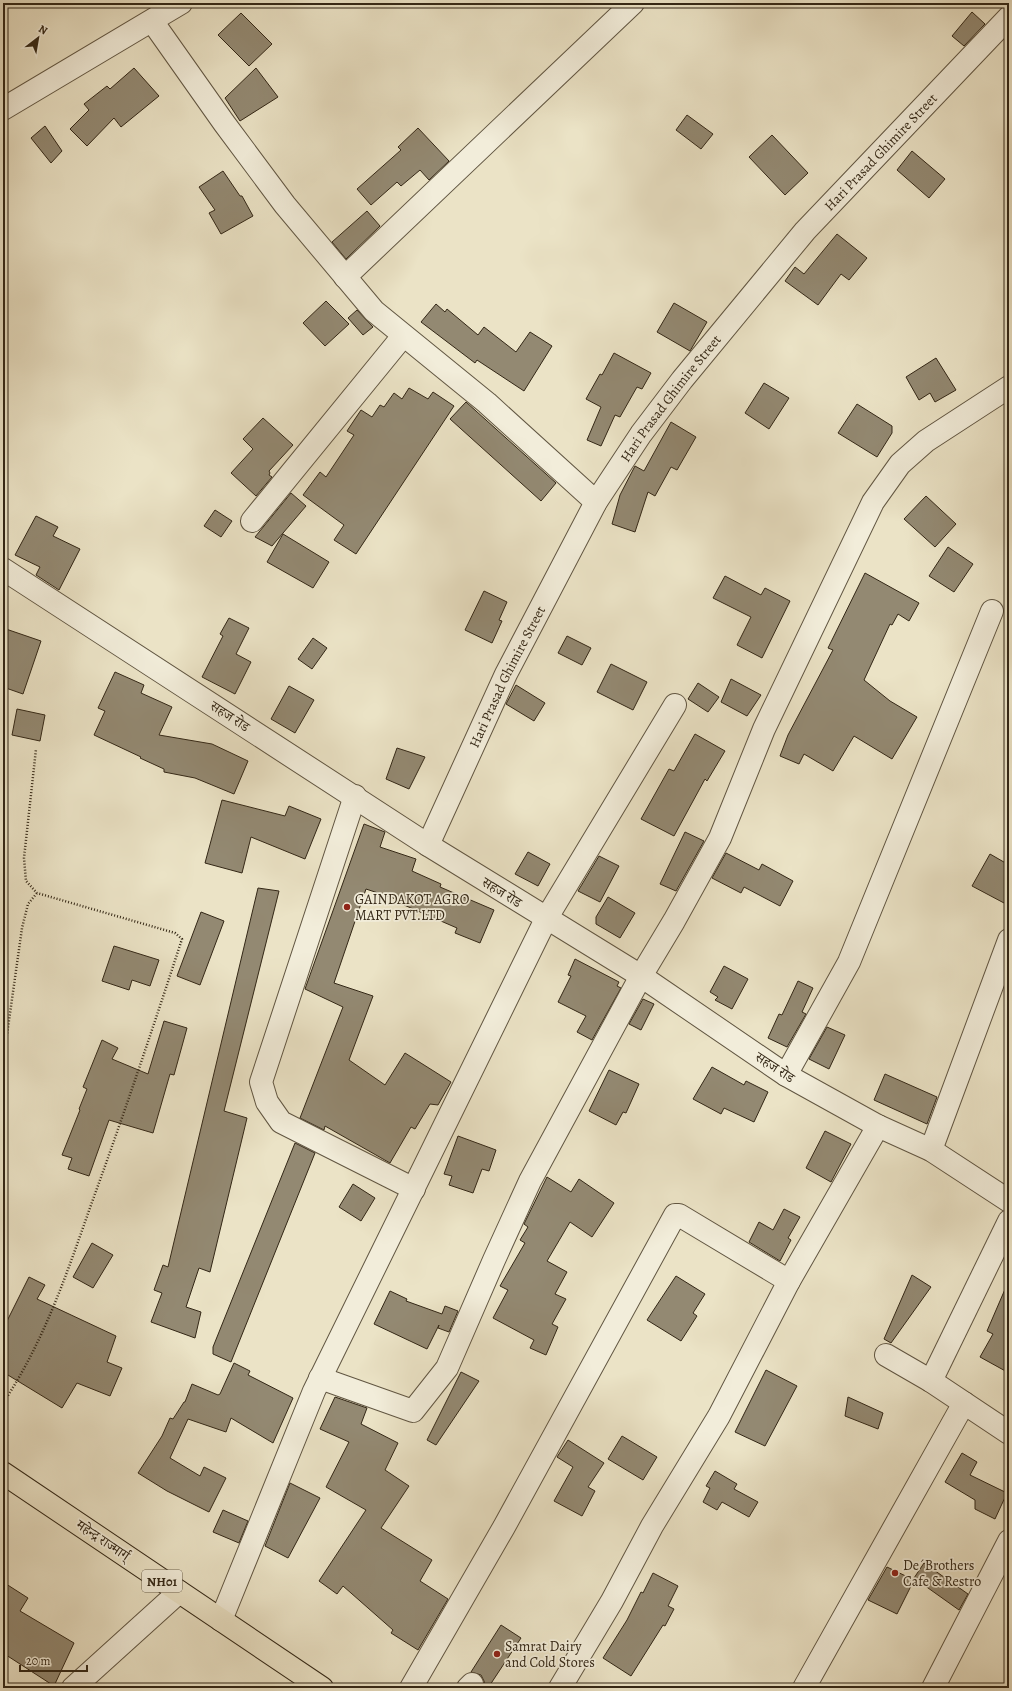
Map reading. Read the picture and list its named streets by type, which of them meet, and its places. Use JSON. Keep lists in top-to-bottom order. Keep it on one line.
{"streets":{"highway":["महेन्द्र राज्मार्ग्","NH01"],"street":["Hari Prasad Ghimire Street","सहज रोड"]},"crossings":[["Hari Prasad Ghimire Street","सहज रोड"]],"places":["GAINDAKOT AGRO MART PVT.LTD","De´Brothers Cafe & Restro","Samrat Dairy and Cold Stores"],"scale_bar":"20 m","north":"top right"}
